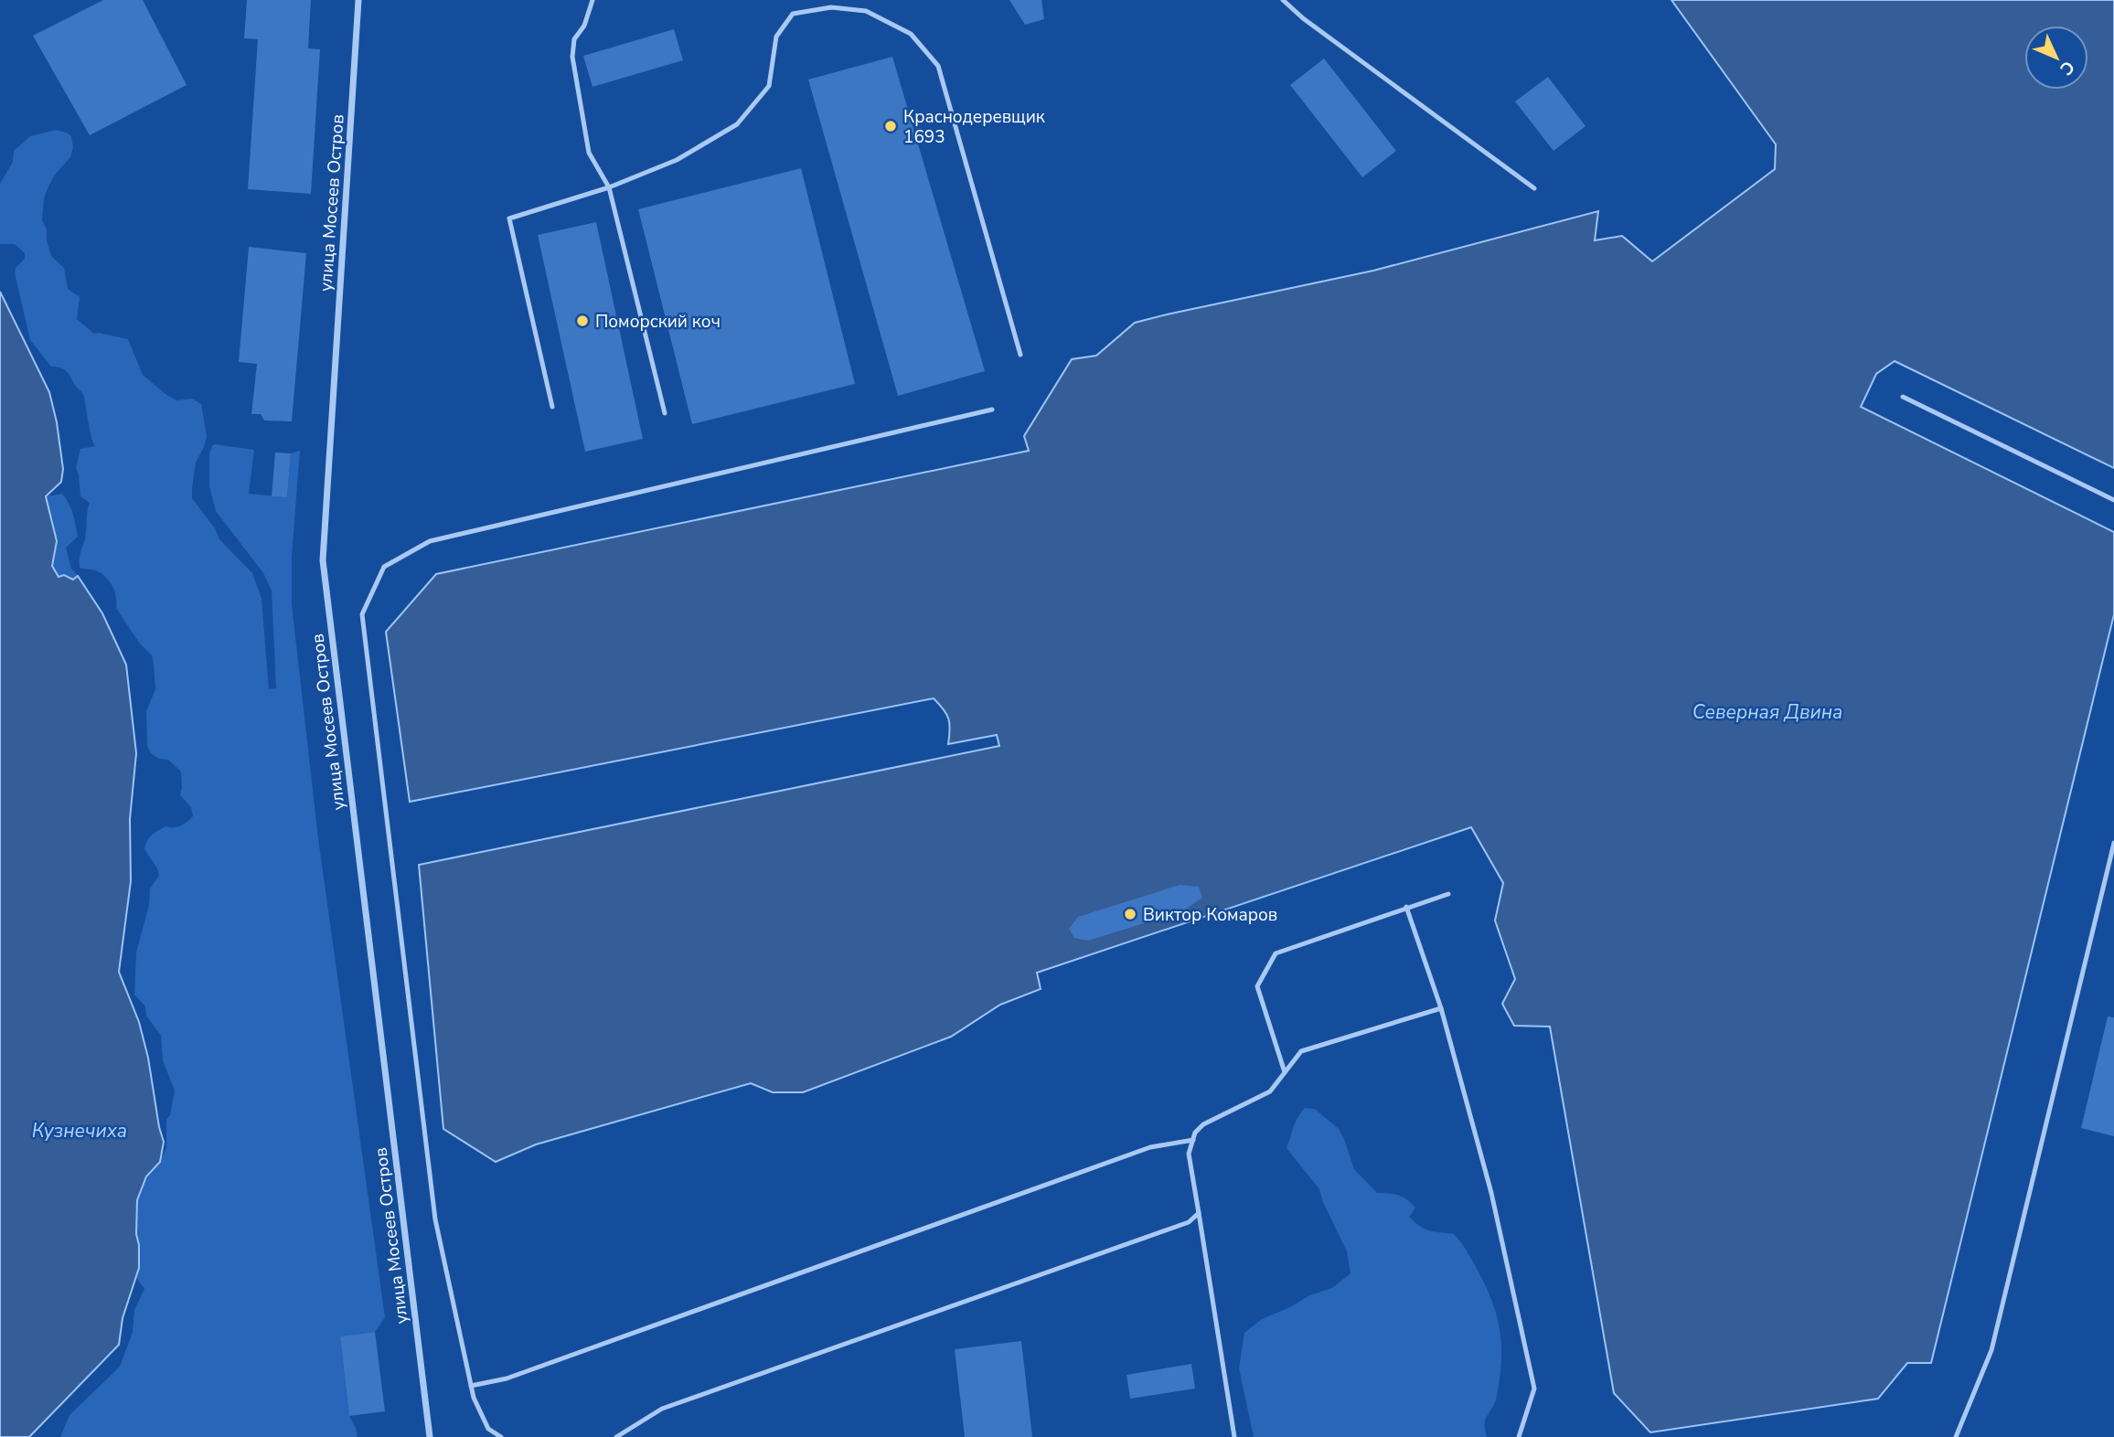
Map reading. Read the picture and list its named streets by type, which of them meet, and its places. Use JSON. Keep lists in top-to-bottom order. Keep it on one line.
{"streets":{"street":["улица Мосеев Остров"]},"water":["Северная Двина","Кузнечиха"],"places":["Краснодеревщик 1693","Поморский коч","Виктор Комаров"],"north":"bottom right"}
